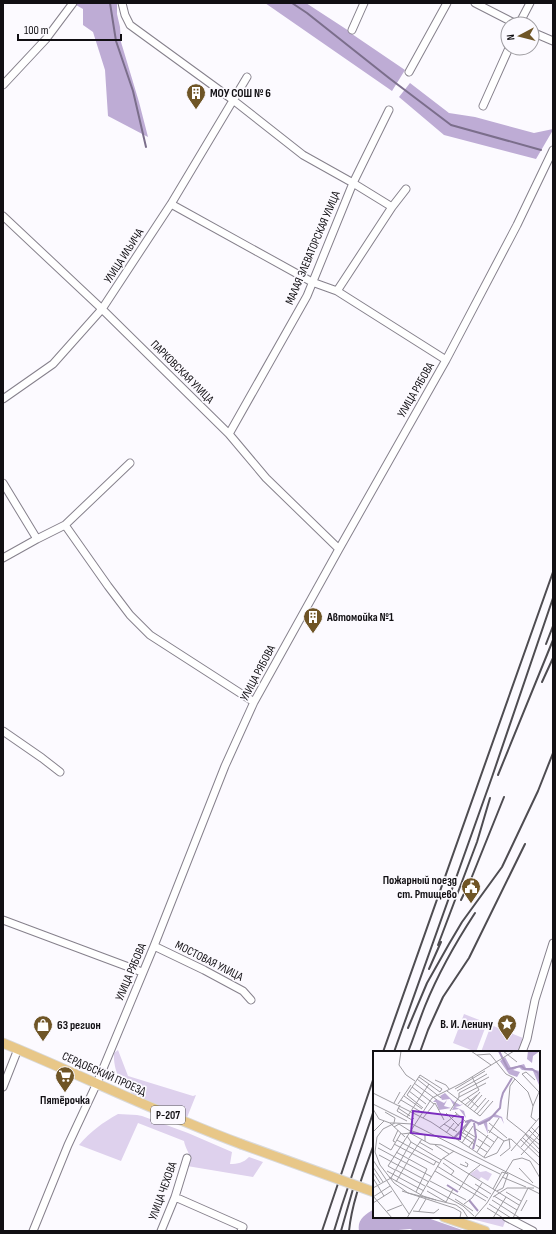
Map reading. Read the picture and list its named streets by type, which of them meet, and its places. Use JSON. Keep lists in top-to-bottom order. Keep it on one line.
{"streets":{"main road":["СЕРДОБСКИЙ ПРОЕЗД","Р-207"],"street":["МАЛАЯ ЭЛЕВАТОРСКАЯ УЛИЦА","УЛИЦА ИЛЬИЧА","ПАРКОВСКАЯ УЛИЦА","УЛИЦА РЯБОВА","МОСТОВАЯ УЛИЦА","УЛИЦА ЧЕХОВА"]},"crossings":[["МАЛАЯ ЭЛЕВАТОРСКАЯ УЛИЦА","ПАРКОВСКАЯ УЛИЦА"],["УЛИЦА ИЛЬИЧА","ПАРКОВСКАЯ УЛИЦА"],["ПАРКОВСКАЯ УЛИЦА","УЛИЦА РЯБОВА"],["УЛИЦА РЯБОВА","МОСТОВАЯ УЛИЦА"],["УЛИЦА РЯБОВА","СЕРДОБСКИЙ ПРОЕЗД"]],"places":{"building":["МОУ СОШ № 6","Автомойка №1"],"public building":["Пожарный поезд ст. Ртищево"],"place":["В. И. Ленину"],"shop":["63 регион"],"supermarket":["Пятёрочка"]},"scale_bar":"100 m","north":"left"}
